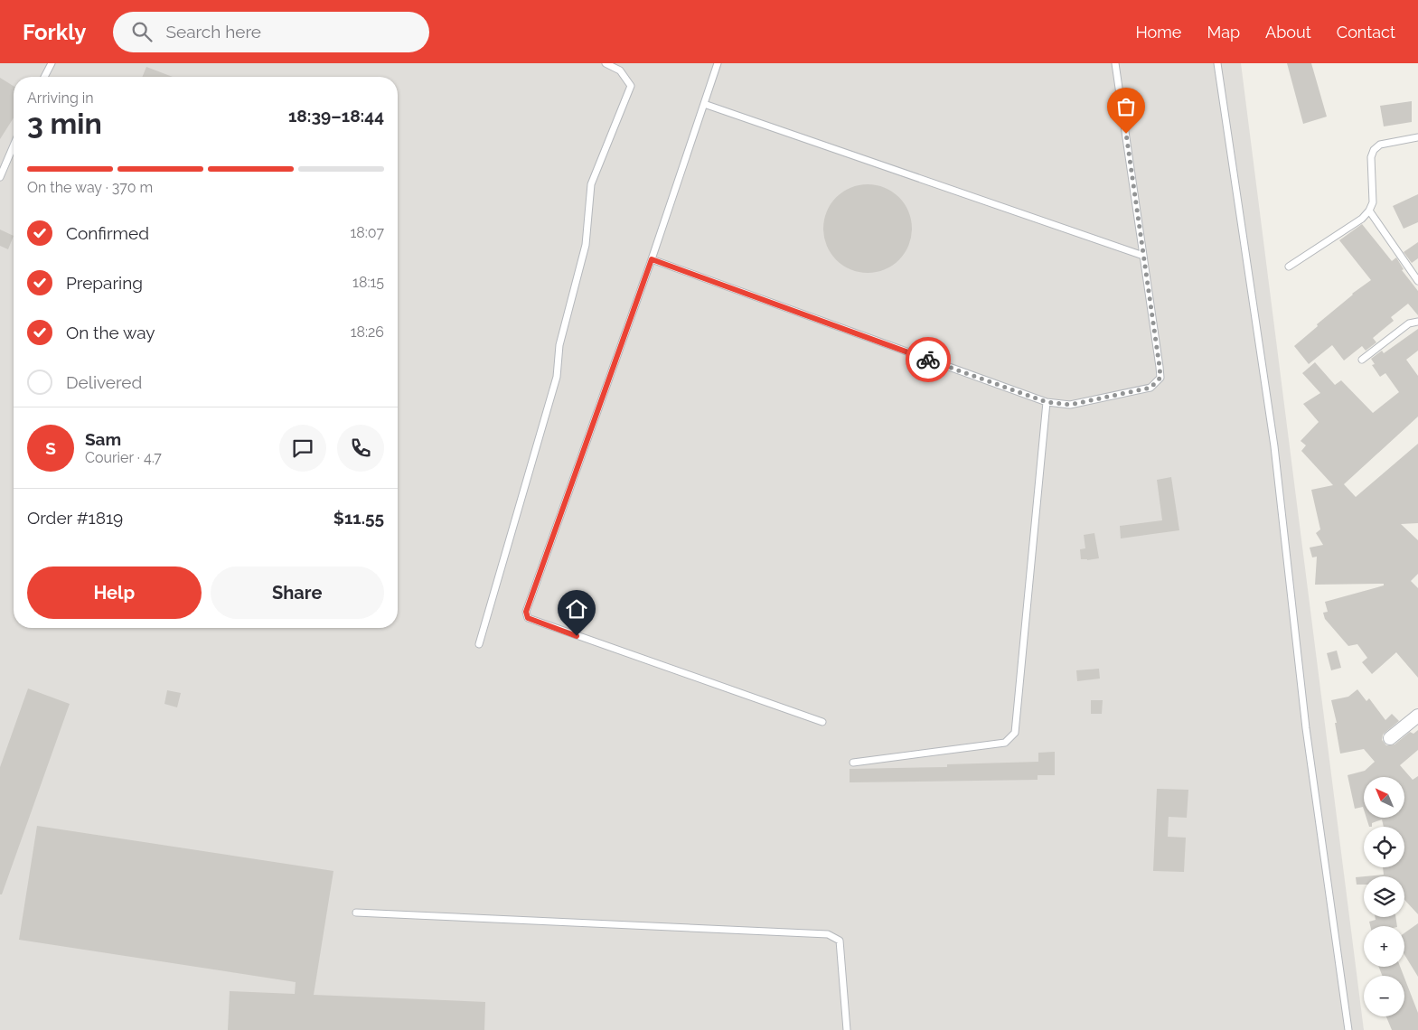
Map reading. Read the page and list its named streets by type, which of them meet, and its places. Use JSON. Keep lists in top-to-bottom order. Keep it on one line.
{"north":"top left","page":{"header":"Forkly","search":"Search here","nav":["Home","Map","About","Contact"],"heading":["3 min","Arriving in","18:39–18:44"],"panel":["Sam","Courier · 4.7","Order #1819","$11.55"],"bar":"On the way · 370 m","list":[["Confirmed","18:07"],["Preparing","18:15"],["On the way","18:26"],"Delivered"],"round":"S","buttons":["Help","Share"],"map_buttons":["+","−"]}}
